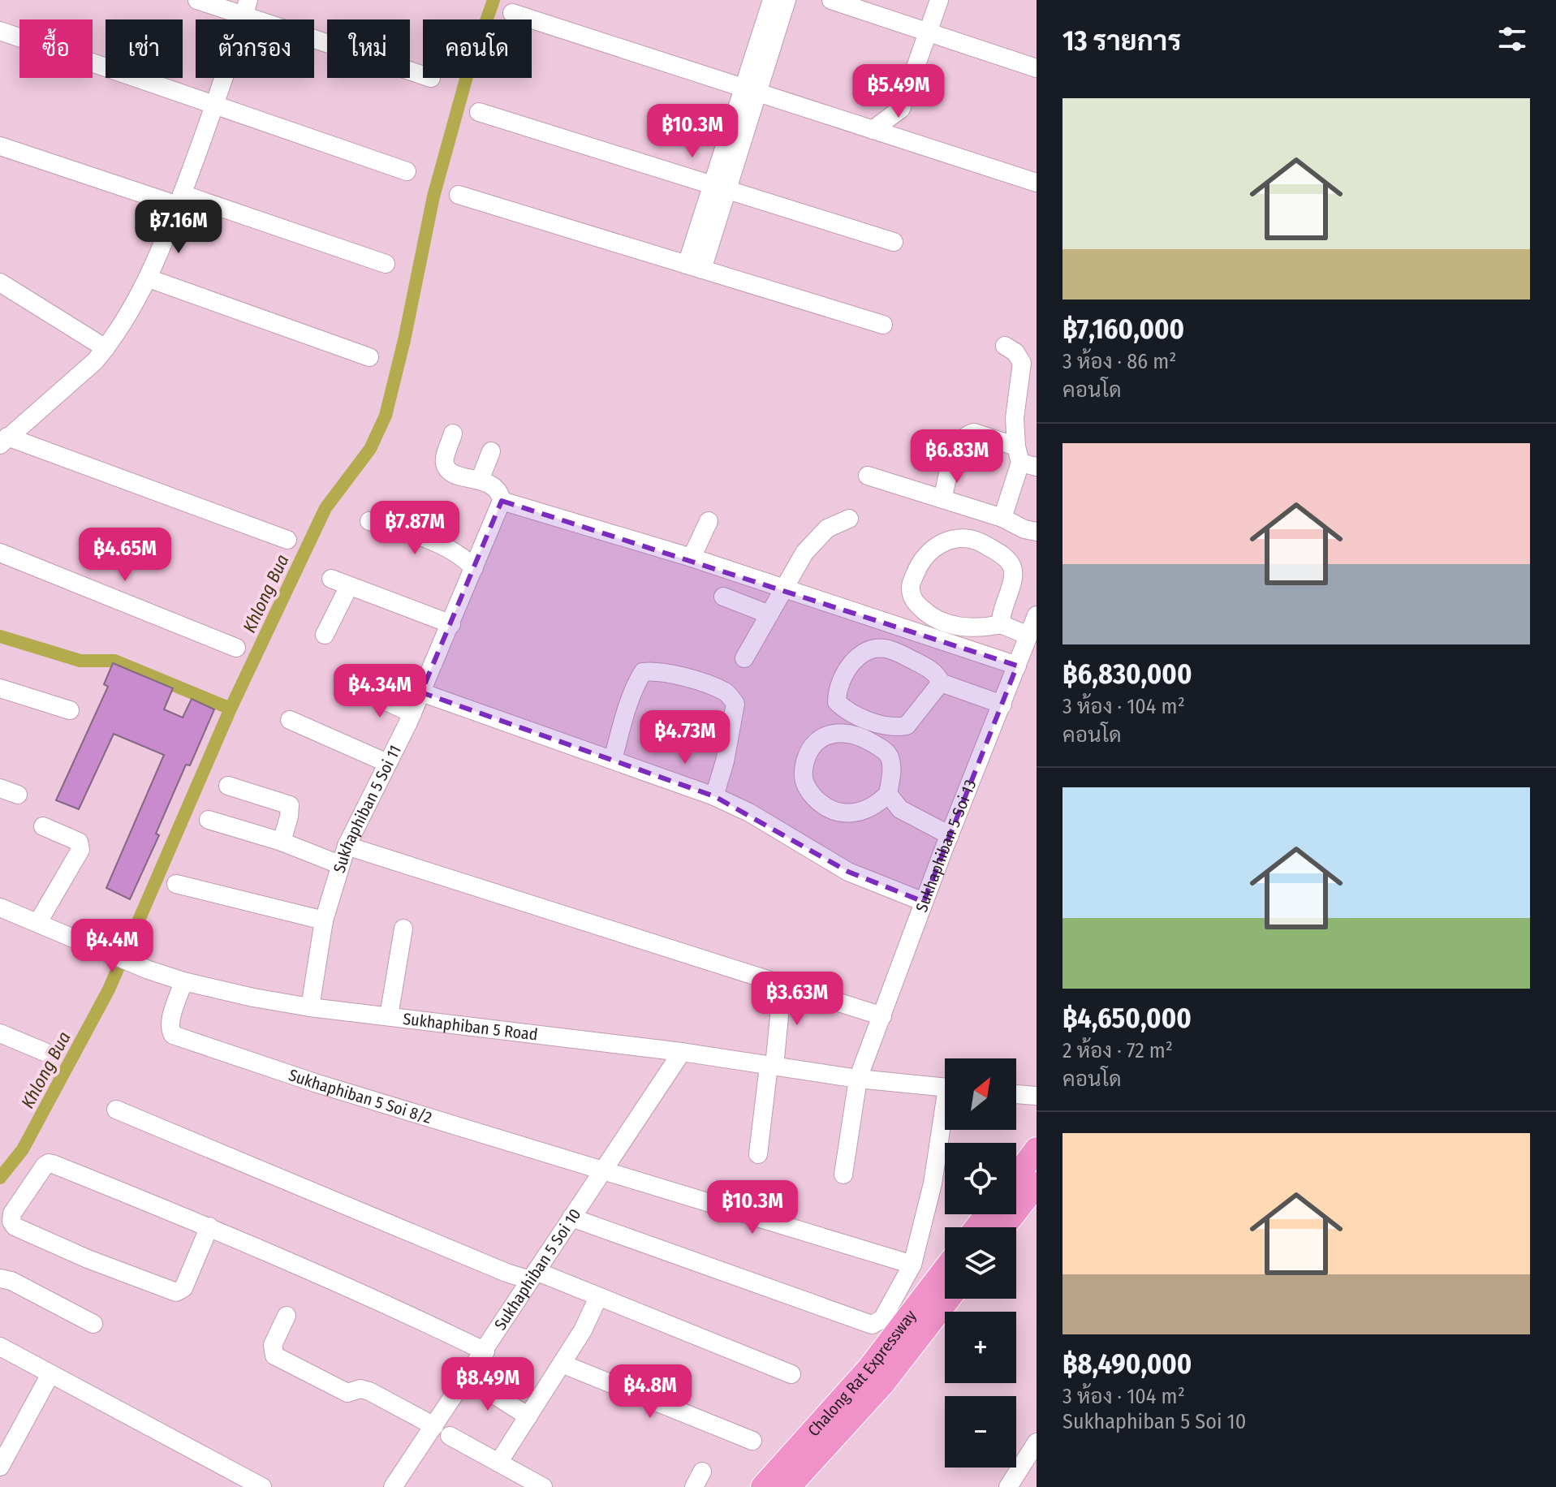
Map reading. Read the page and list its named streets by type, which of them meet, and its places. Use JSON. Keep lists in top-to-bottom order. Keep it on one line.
{"streets":{"highway":["Chalong Rat Expressway"],"street":["Sukhaphiban 5 Soi 11","Sukhaphiban 5 Soi 13","Sukhaphiban 5 Road","Sukhaphiban 5 Soi 8/2","Sukhaphiban 5 Soi 10"]},"crossings":[["Sukhaphiban 5 Soi 11","Sukhaphiban 5 Road"],["Sukhaphiban 5 Soi 13","Sukhaphiban 5 Road"],["Sukhaphiban 5 Road","Sukhaphiban 5 Soi 8/2"],["Sukhaphiban 5 Road","Sukhaphiban 5 Soi 10"],["Sukhaphiban 5 Soi 8/2","Sukhaphiban 5 Soi 10"]],"water":["Khlong Bua"],"north":"top right","page":{"heading":"13 รายการ","chip":["ซื้อ","เช่า","ตัวกรอง","ใหม่","คอนโด"],"price":["฿5.49M","฿10.3M","฿7.16M","฿6.83M","฿7.87M","฿4.65M","฿4.34M","฿4.73M","฿4.4M","฿3.63M","฿10.3M","฿8.49M","฿4.8M"],"list":[{"name":"฿7,160,000","note":"3 ห้อง · 86 m² · คอนโด"},{"name":"฿6,830,000","note":"3 ห้อง · 104 m² · คอนโด"},{"name":"฿4,650,000","note":"2 ห้อง · 72 m² · คอนโด"},{"name":"฿8,490,000","note":"3 ห้อง · 104 m² · Sukhaphiban 5 Soi 10"}],"map_buttons":["+","−"]}}
